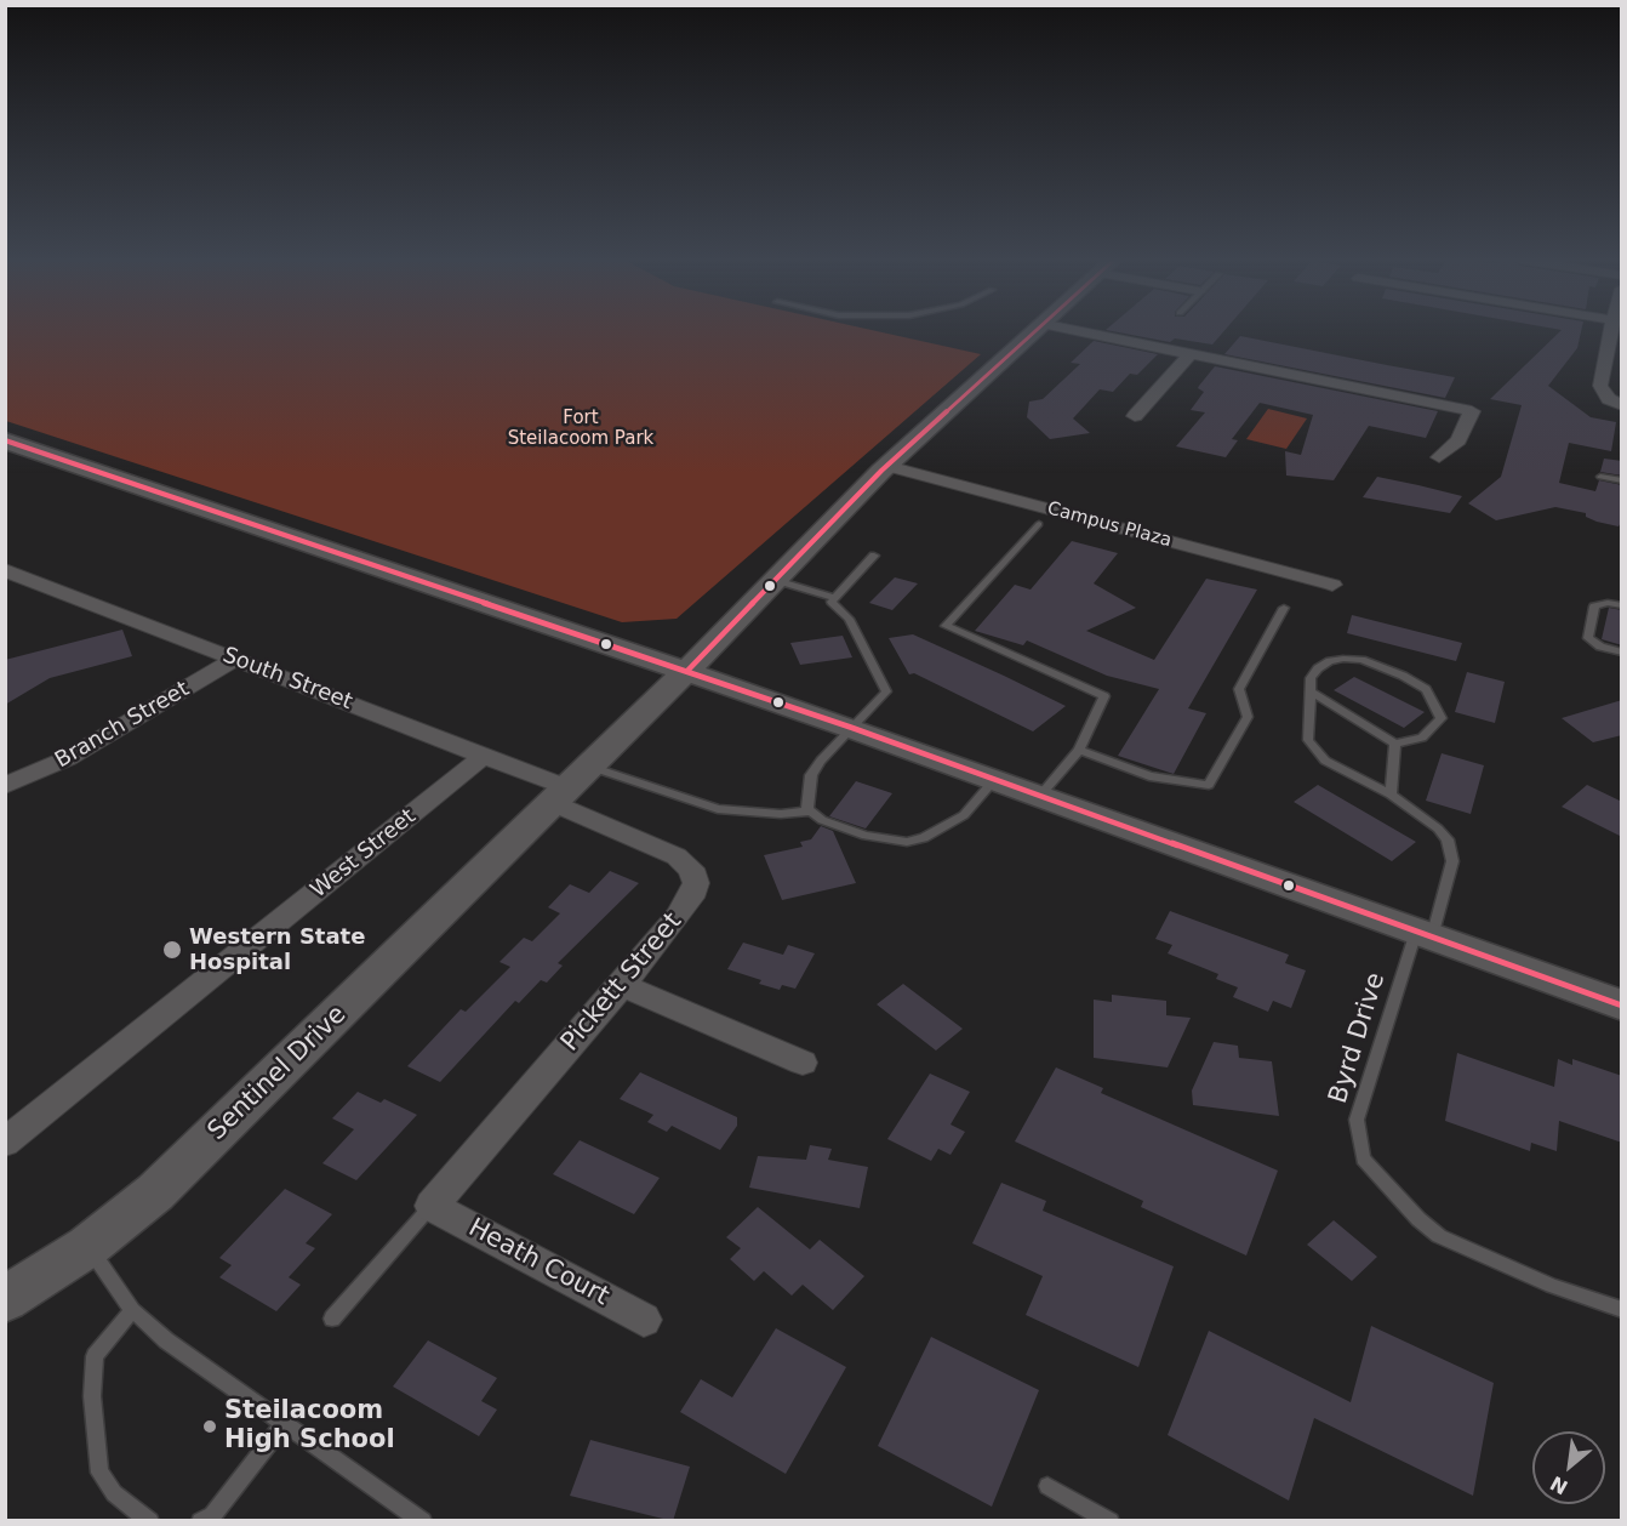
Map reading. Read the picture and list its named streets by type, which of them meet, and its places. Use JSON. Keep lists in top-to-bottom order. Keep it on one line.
{"streets":{"street":["Campus Plaza","South Street","Branch Street","West Street","Pickett Street","Sentinel Drive","Heath Court"],"lane":["Byrd Drive"]},"crossings":[["Campus Plaza","Sentinel Drive"],["South Street","Branch Street"],["South Street","West Street"],["South Street","Pickett Street"],["South Street","Sentinel Drive"],["Pickett Street","Sentinel Drive"],["Pickett Street","Heath Court"]],"parks":["Fort Steilacoom Park"],"places":["Western State Hospital","Steilacoom High School"],"north":"bottom left"}
